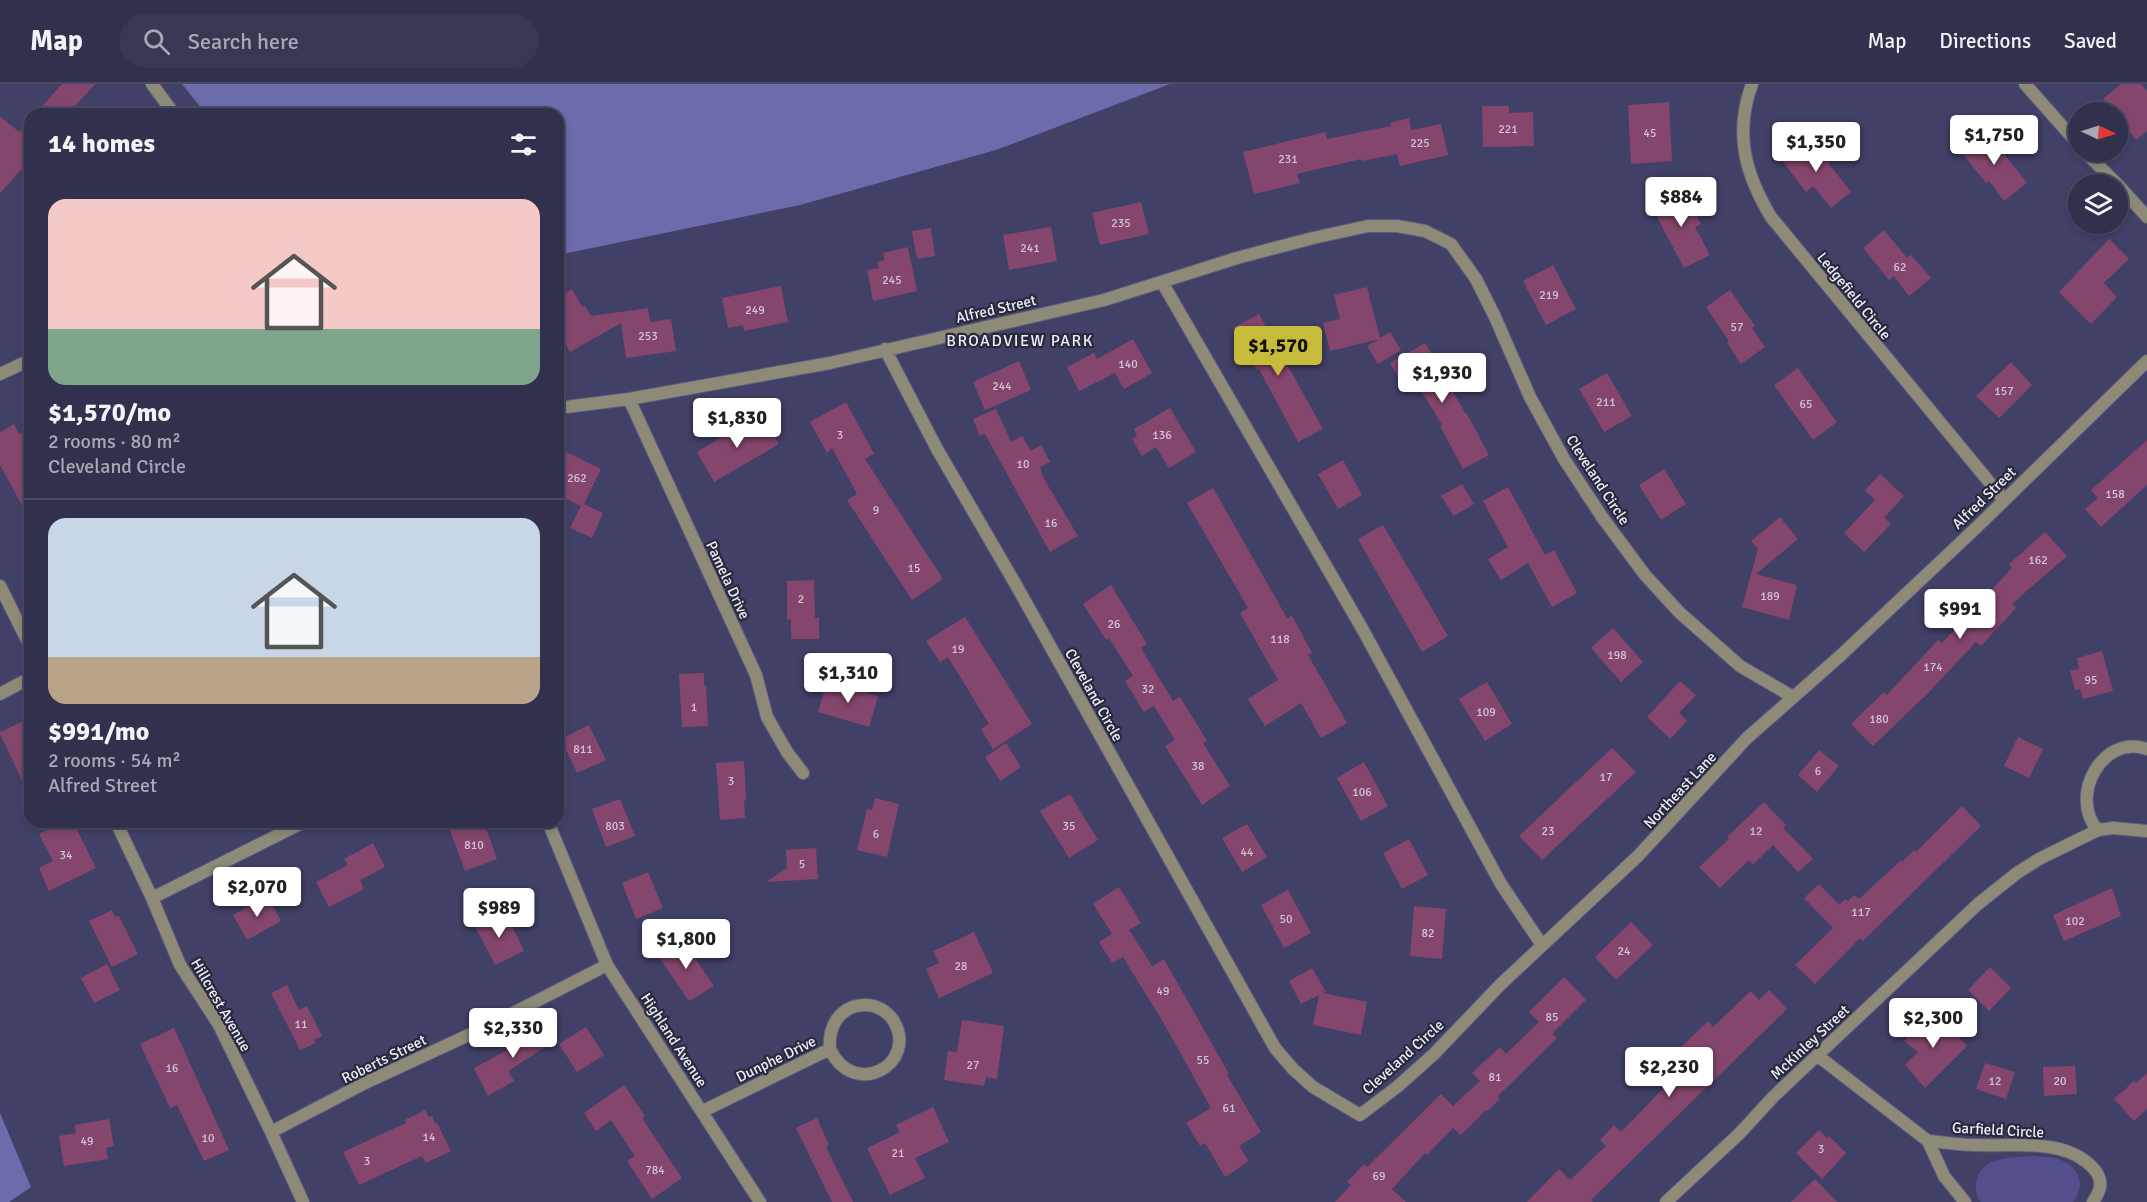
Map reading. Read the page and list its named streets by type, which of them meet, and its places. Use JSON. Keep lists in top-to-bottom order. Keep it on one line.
{"streets":{"street":["Ledgefield Circle","Alfred Street","Cleveland Circle","Pamela Drive","Northeast Lane","Hillcrest Avenue","Highland Avenue","McKinley Street","Roberts Street","Dunphe Drive","Garfield Circle"]},"crossings":[["Ledgefield Circle","Alfred Street"],["Alfred Street","Cleveland Circle"],["Alfred Street","Pamela Drive"],["Alfred Street","Northeast Lane"],["Cleveland Circle","Northeast Lane"],["Hillcrest Avenue","Roberts Street"],["Highland Avenue","Roberts Street"],["Highland Avenue","Dunphe Drive"]],"districts":["BROADVIEW PARK"],"house_numbers":["221","45","225","231","235","241","62","245","219","249","57","253","140","244","157","211","65","3","136","10","262","158","9","16","162","15","189","2","26","118","19","198","174","95","32","1","109","180","811","38","6","17","3","106","803","35","23","12","6","810","44","34","5","117","50","102","82","24","28","49","85","11","55","27","16","81","12","20","61","14","10","49","3","21","3","784","69"],"north":"right","page":{"header":"Map","search":"Search here","nav":["Map","Directions","Saved"],"heading":"14 homes","price":["$1,750","$1,350","$884","$1,570","$1,930","$1,830","$991","$1,310","$2,070","$989","$1,800","$2,300","$2,330","$2,230"],"list":[{"name":"$1,570/mo","note":"2 rooms · 80 m² · Cleveland Circle"},{"name":"$991/mo","note":"2 rooms · 54 m² · Alfred Street"}]}}
